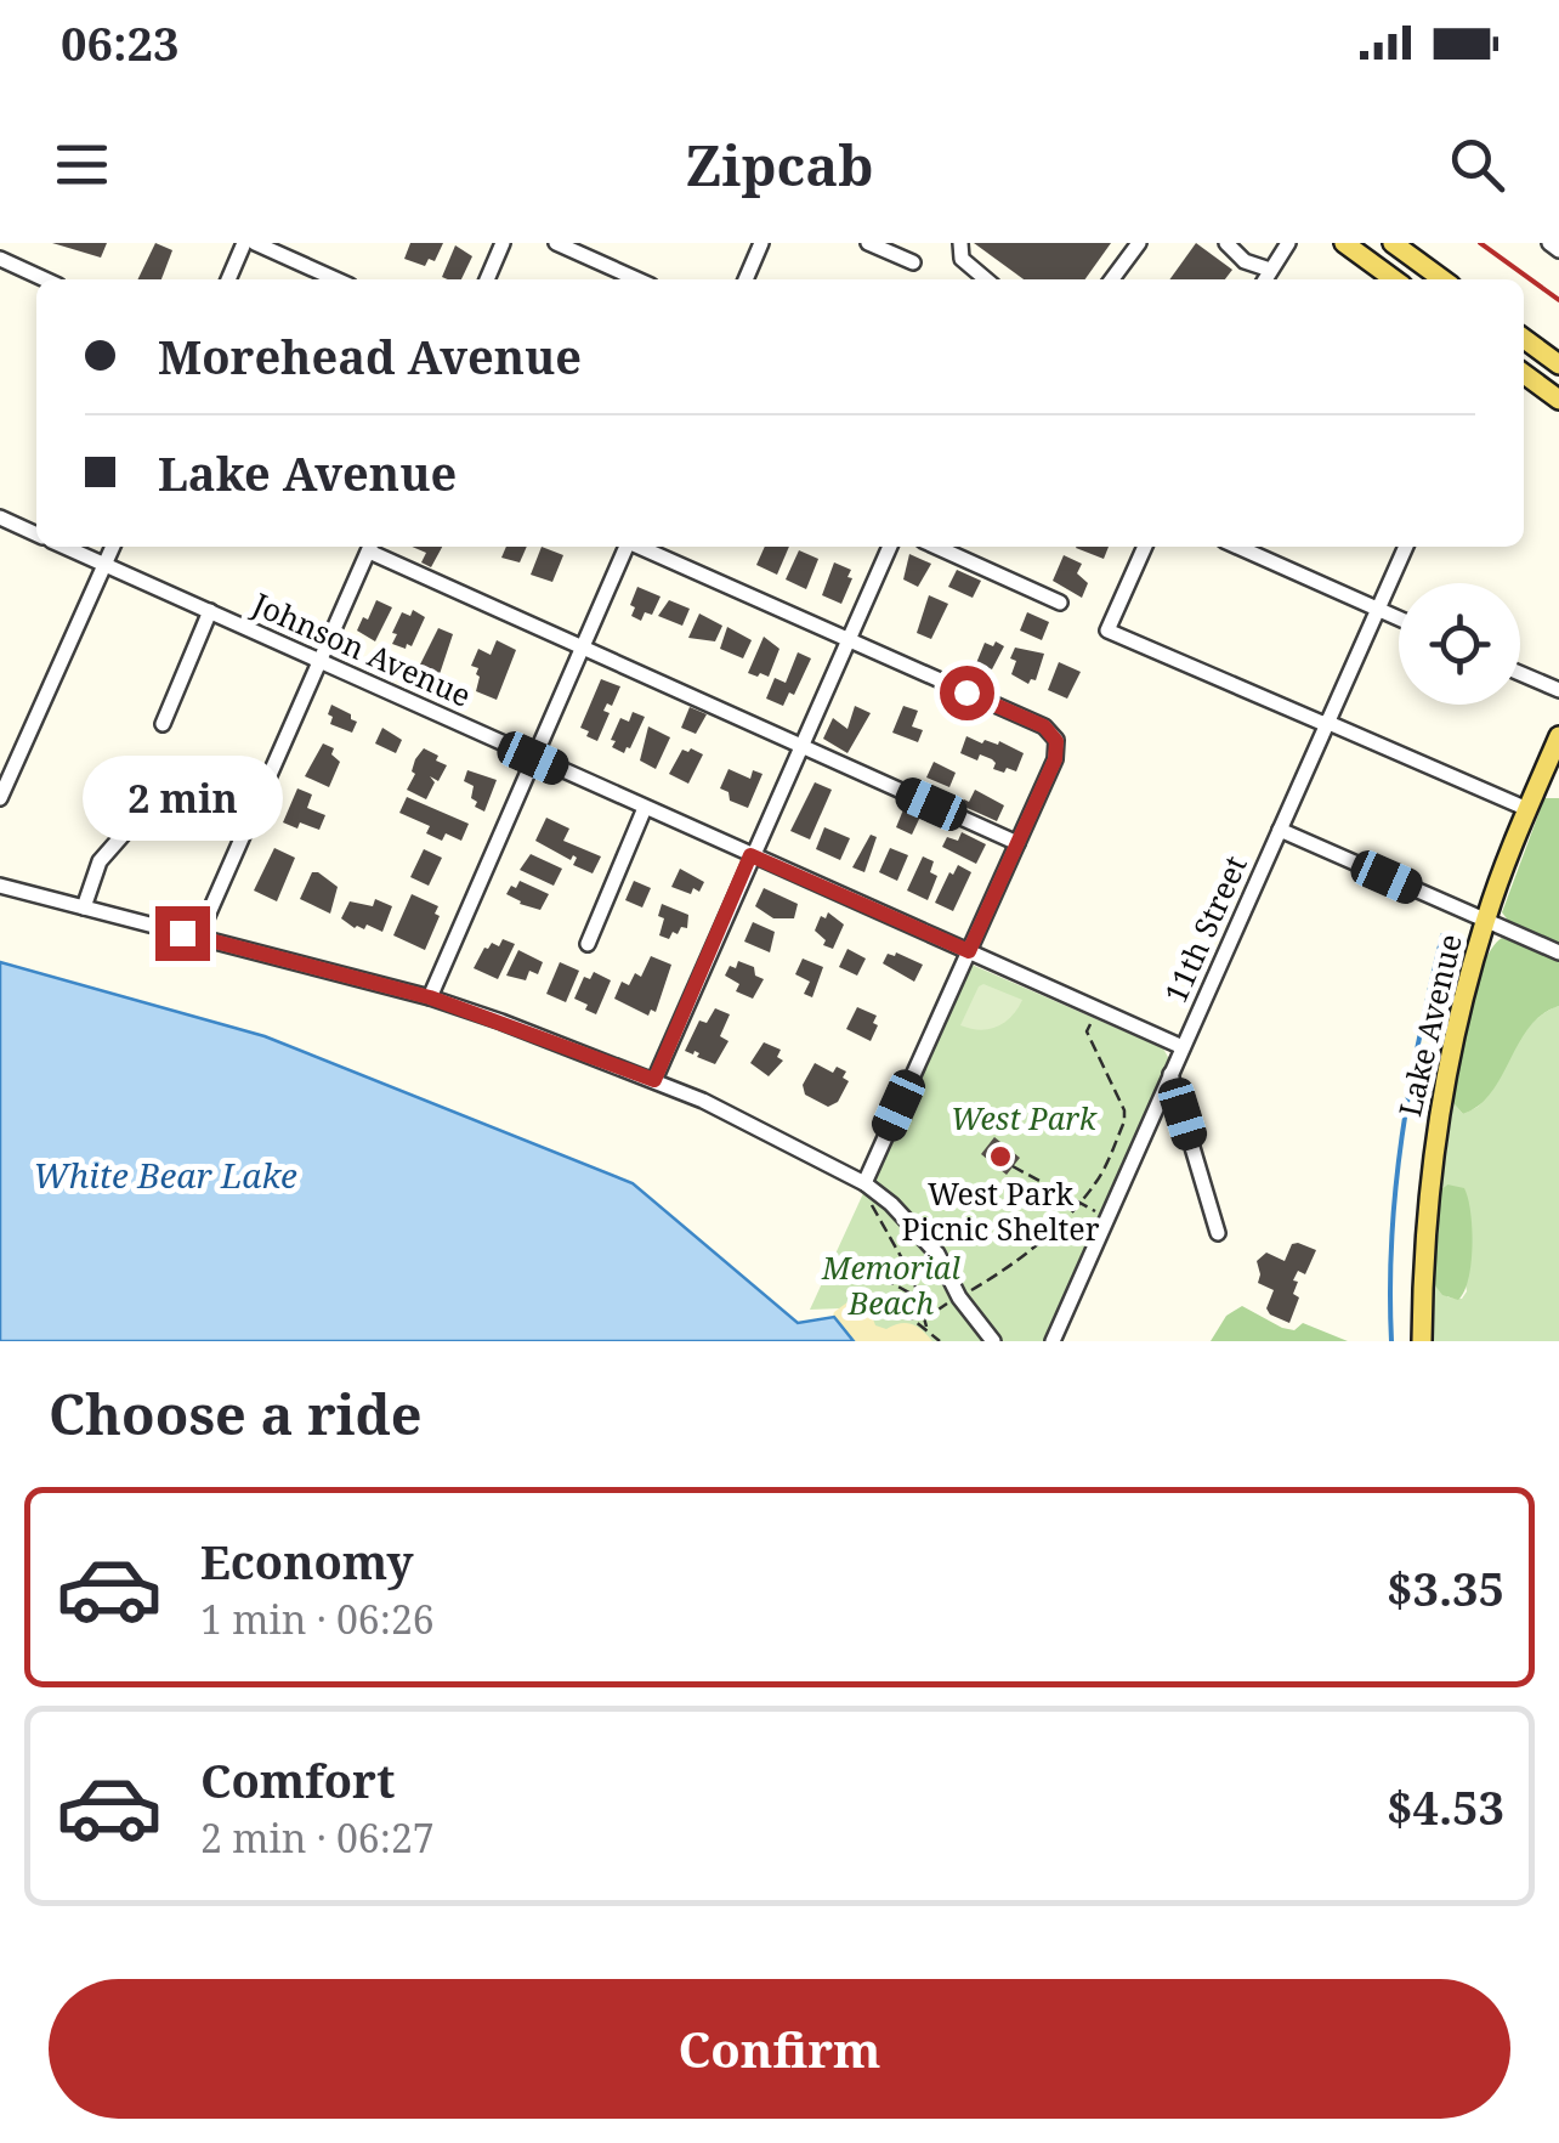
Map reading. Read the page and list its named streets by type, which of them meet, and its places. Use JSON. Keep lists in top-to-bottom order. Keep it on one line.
{"streets":{"main road":["Lake Avenue"],"street":["Johnson Avenue","11th Street"]},"crossings":[["Johnson Avenue","11th Street"]],"water":["White Bear Lake"],"parks":["West Park","Memorial Beach"],"places":["West Park Picnic Shelter"],"page":{"status":"06:23","header":"Zipcab","banner":["Morehead Avenue","Lake Avenue"],"bubble":"2 min","heading":"Choose a ride","list":[{"name":"Economy","note":"1 min · 06:26","value":"$3.35"},{"name":"Comfort","note":"2 min · 06:27","value":"$4.53"}],"buttons":"Confirm"}}
